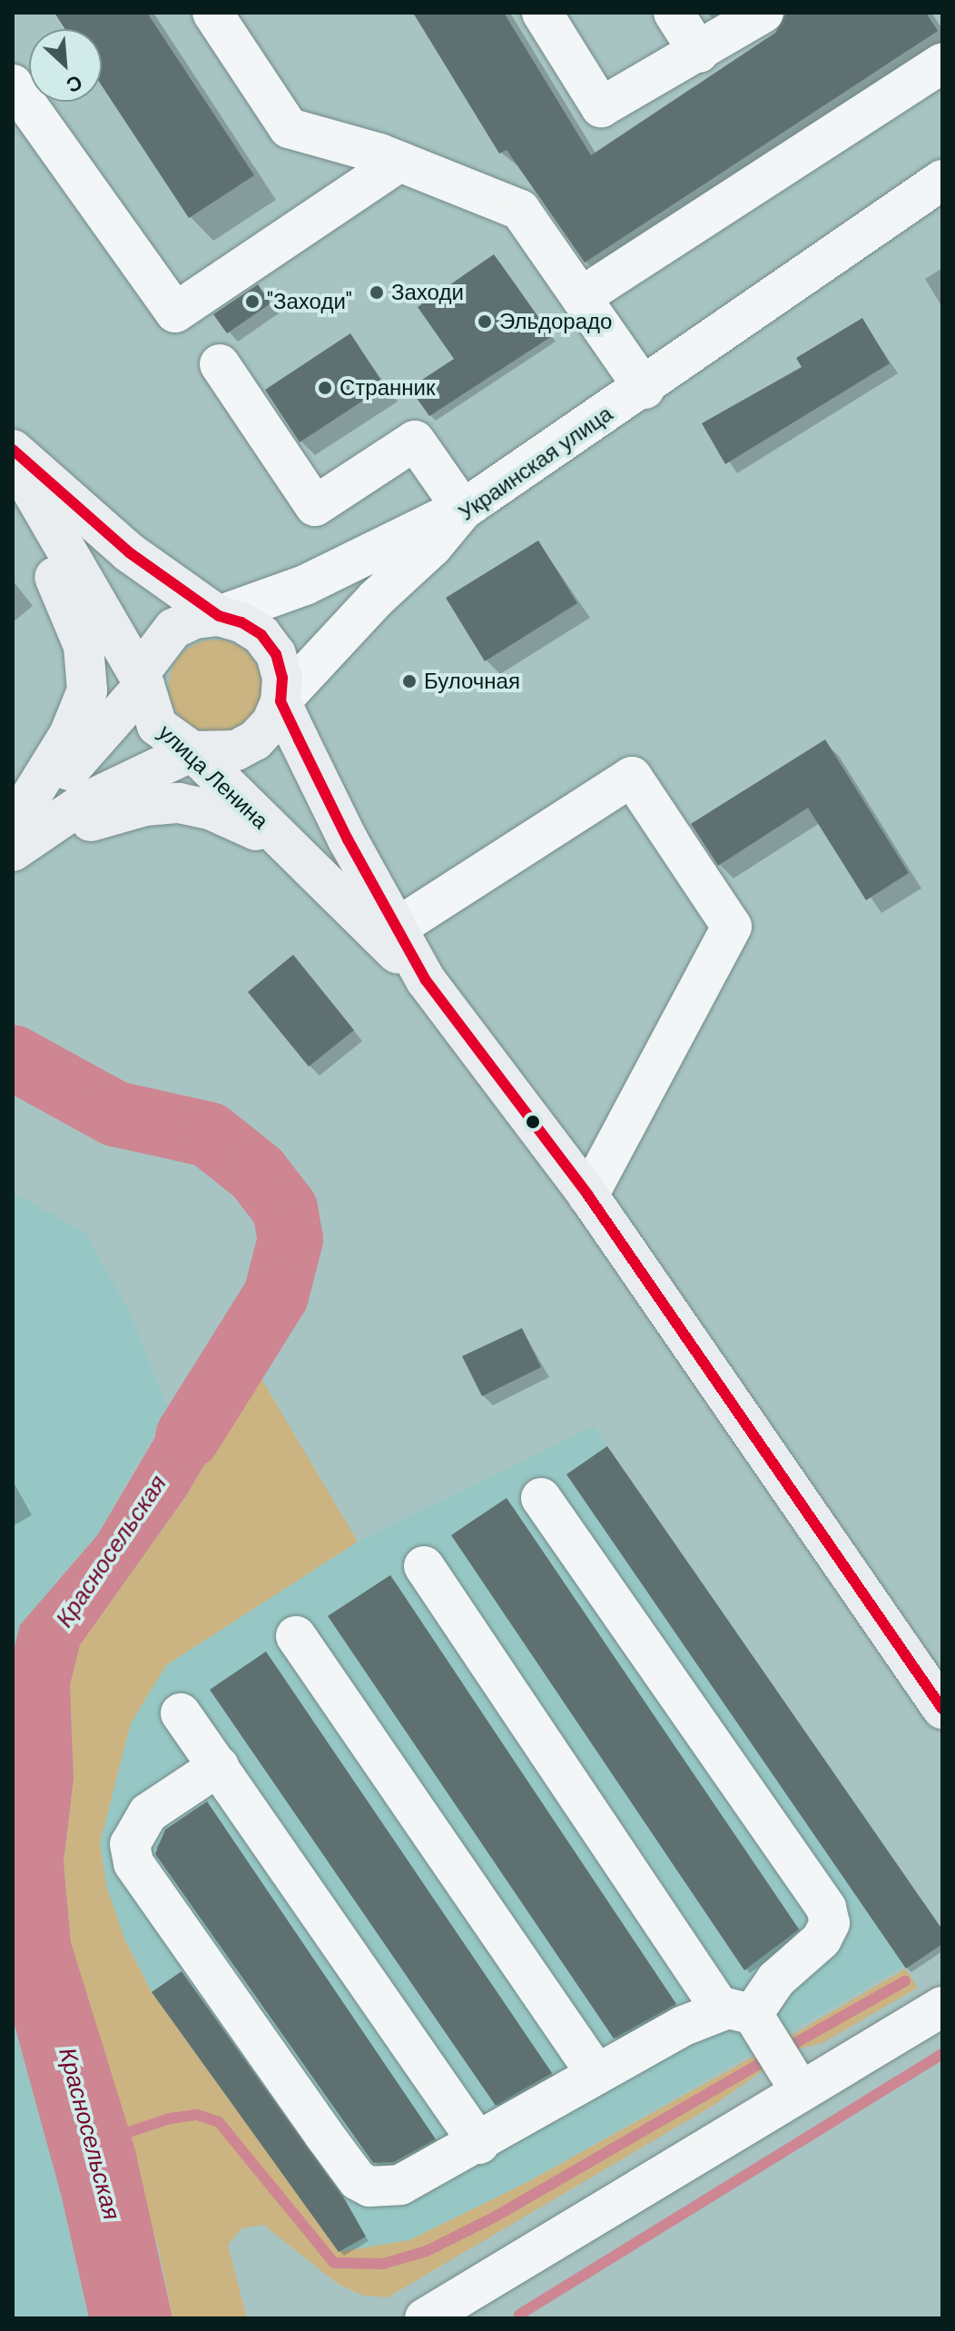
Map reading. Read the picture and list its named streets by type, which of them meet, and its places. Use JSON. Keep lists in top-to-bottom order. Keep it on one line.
{"streets":{"main road":["Украинская улица","улица Ленина"]},"crossings":[["Украинская улица","улица Ленина"]],"water":["Красносельская"],"places":["Заходи","\"Заходи\"","Эльдорадо","Странник","Булочная"],"north":"bottom right"}
